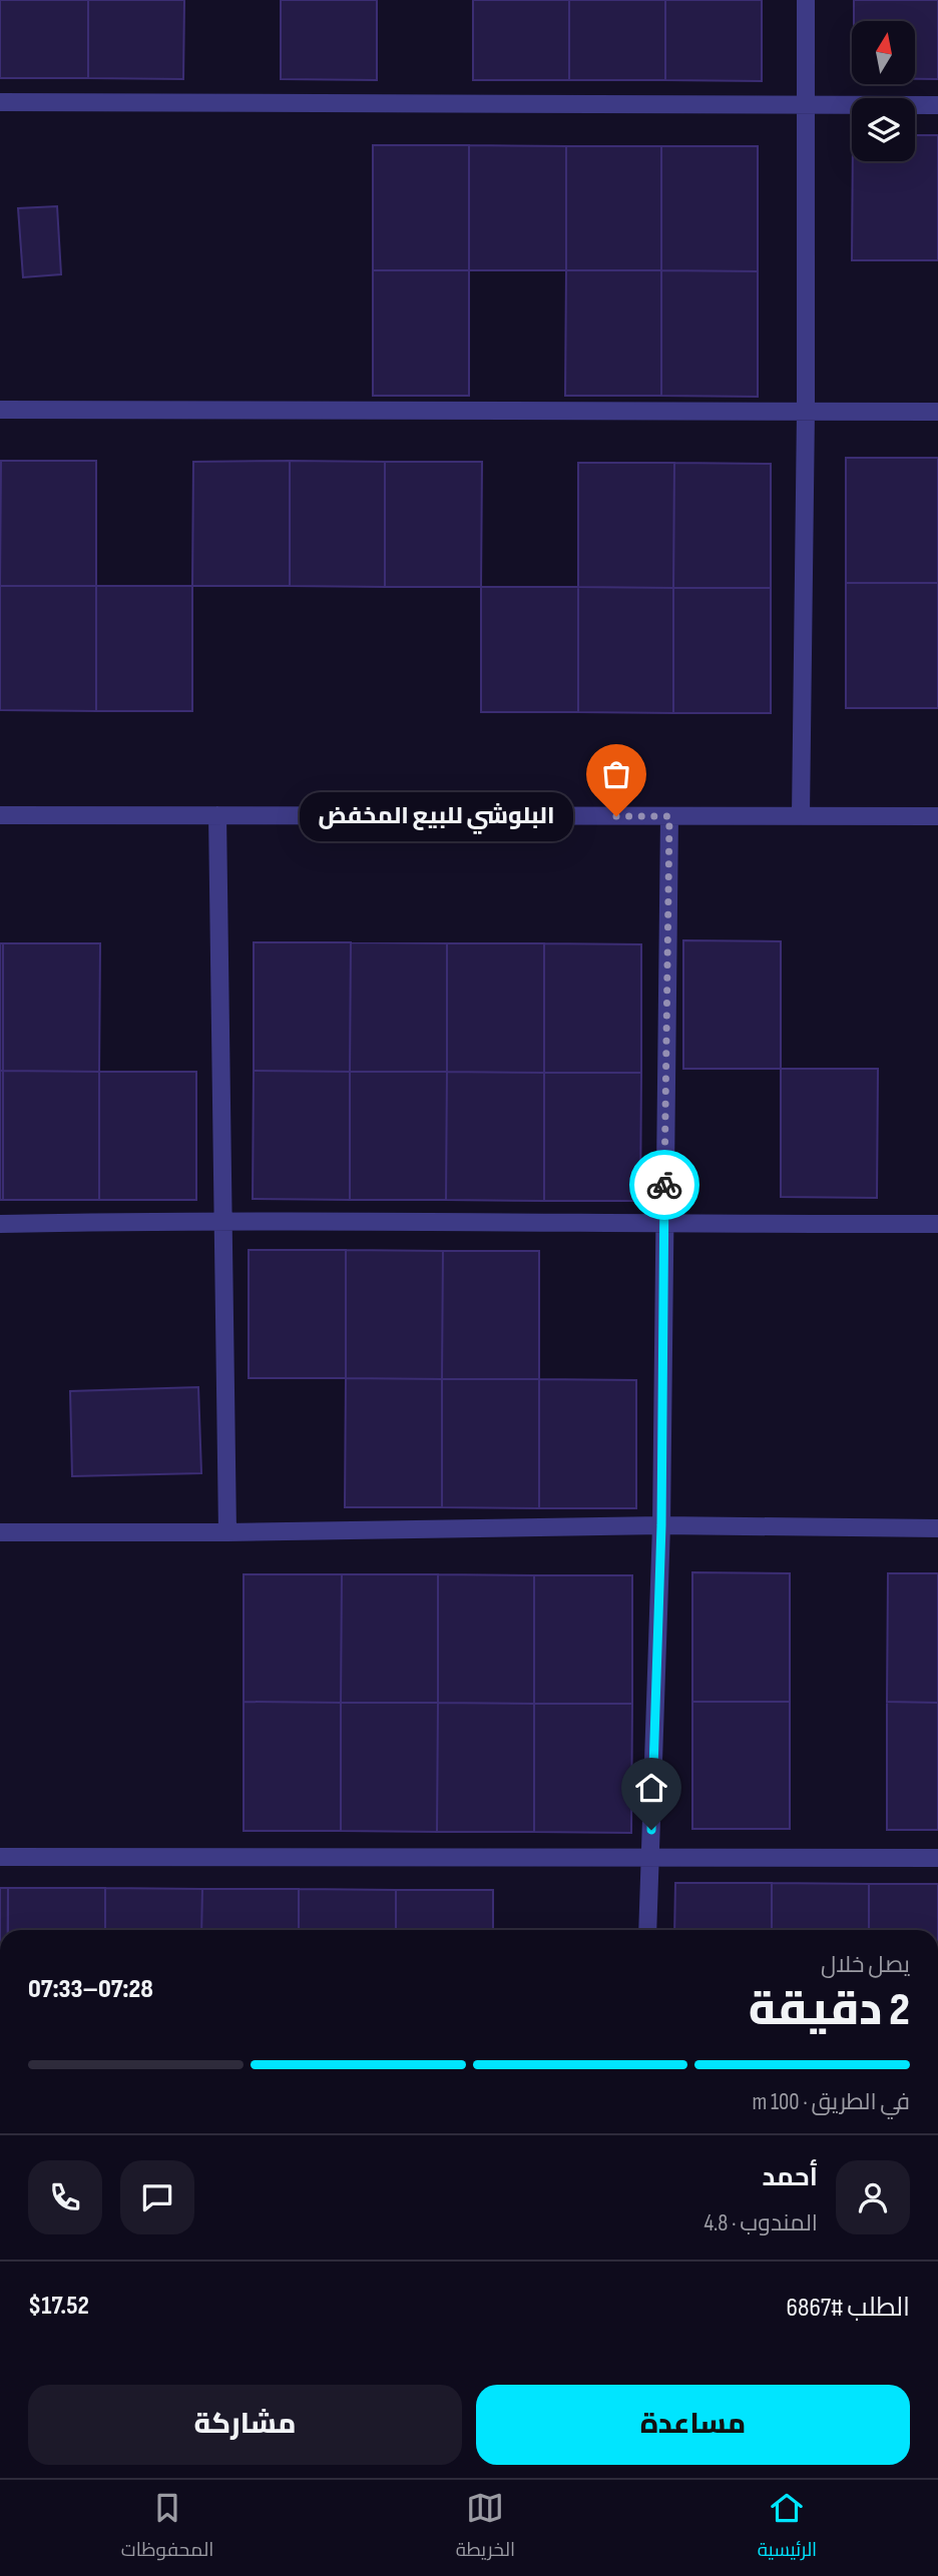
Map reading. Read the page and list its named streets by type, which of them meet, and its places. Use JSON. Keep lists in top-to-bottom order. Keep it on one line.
{"places":["البلوشي للبيع المخفض"],"north":"top","page":{"bubble":"البلوشي للبيع المخفض","heading":["2 دقيقة","يصل خلال","07:28–07:33"],"panel":["أحمد","المندوب · 4.8","الطلب #6867","$17.52"],"bar":"في الطريق · 100 m","buttons":["مساعدة","مشاركة"],"tabs":["الرئيسية","الخريطة","المحفوظات"]}}
